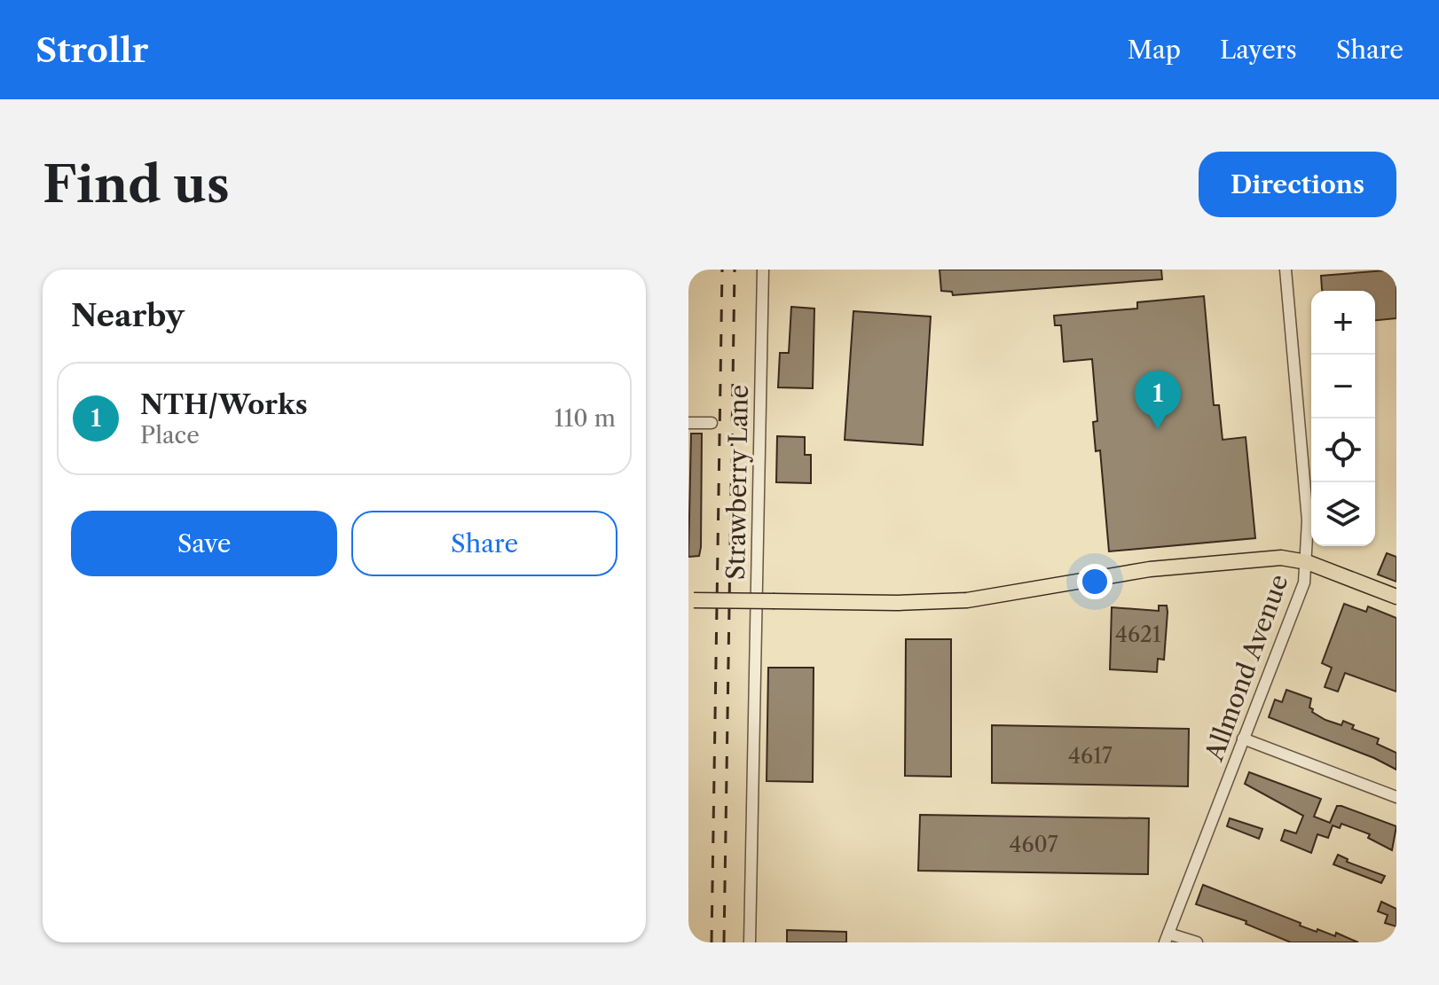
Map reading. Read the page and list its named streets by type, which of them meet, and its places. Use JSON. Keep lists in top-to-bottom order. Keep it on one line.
{"streets":{"street":["Strawberry Lane","Allmond Avenue"]},"house_numbers":["4621","4617","4607"],"page":{"header":"Strollr","nav":["Map","Layers","Share"],"buttons":["Directions",["Save","Share"]],"title":"Find us","heading":"Nearby","map_buttons":["+","−"],"list":[{"mark":"1","name":"NTH/Works","note":"Place","value":"110 m"}],"pins":"1"}}
